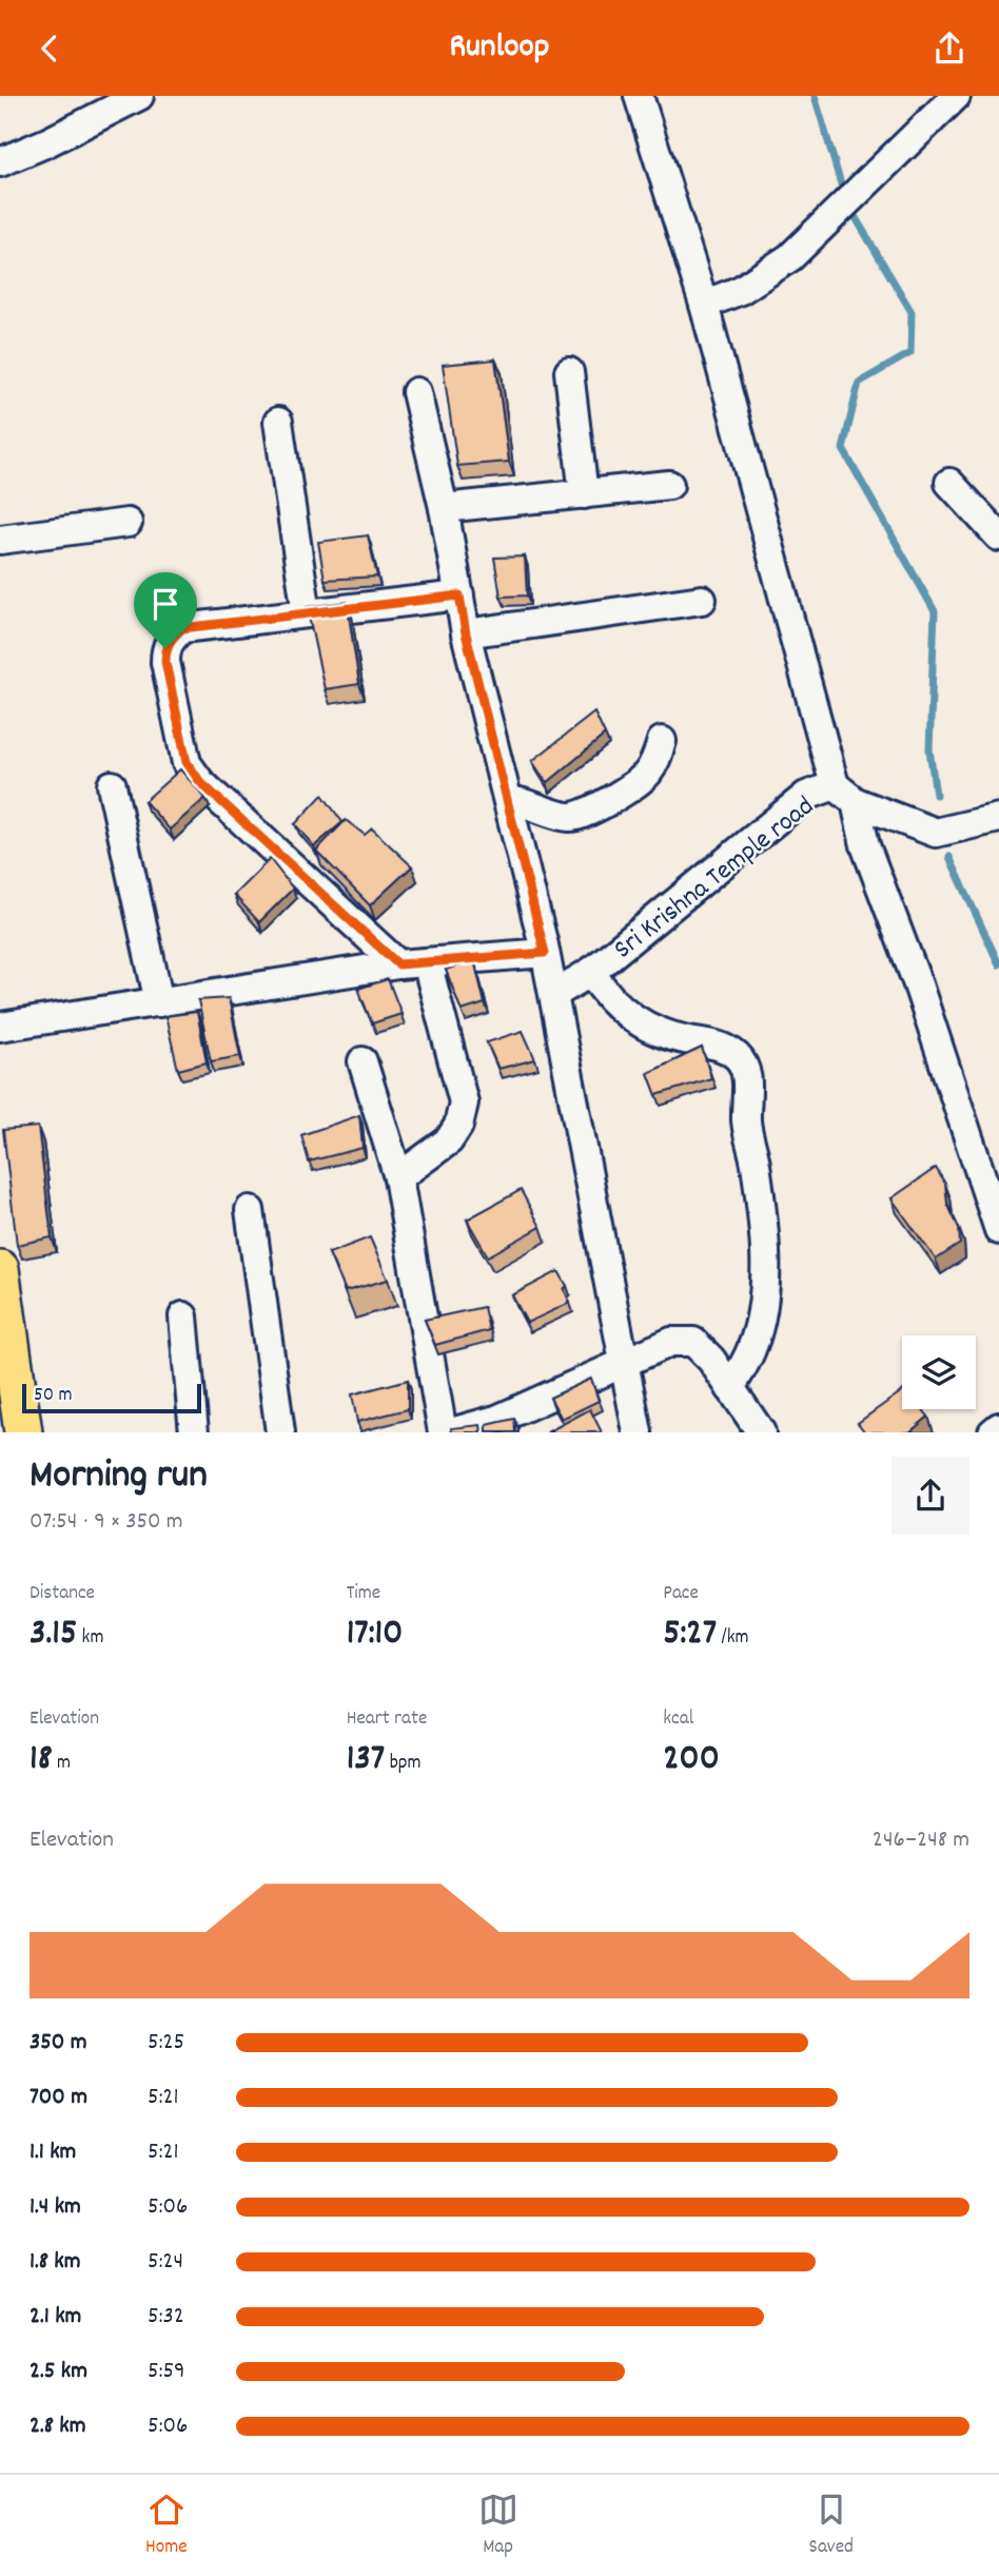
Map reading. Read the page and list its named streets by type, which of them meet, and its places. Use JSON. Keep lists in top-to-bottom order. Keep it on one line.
{"streets":{"street":["Sri Krishna Temple road"]},"scale_bar":"50 m","page":{"header":"Runloop","scale":"50 m","heading":["Morning run","07:54 · 9 × 350 m"],"stats":[["Distance","3.15 km"],["Time","17:10"],["Pace","5:27 /km"],["Elevation","18 m"],["Heart rate","137 bpm"],["kcal","200"]],"chart":["Elevation","246–248 m"],"list":[{"name":"350 m","note":"5:25"},{"name":"700 m","note":"5:21"},{"name":"1.1 km","note":"5:21"},{"name":"1.4 km","note":"5:06"},{"name":"1.8 km","note":"5:24"},{"name":"2.1 km","note":"5:32"},{"name":"2.5 km","note":"5:59"},{"name":"2.8 km","note":"5:06"}],"tabs":["Home","Map","Saved"]}}
